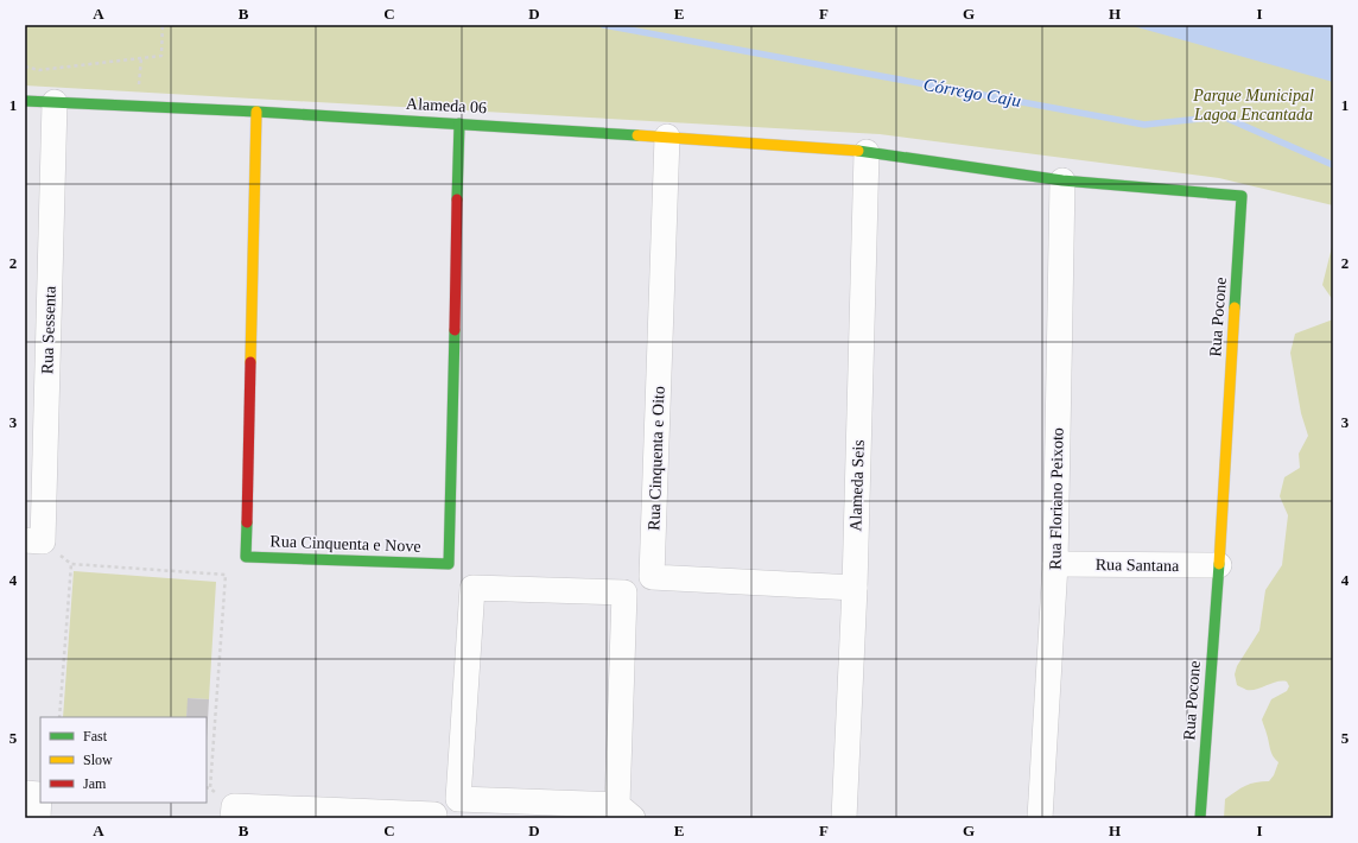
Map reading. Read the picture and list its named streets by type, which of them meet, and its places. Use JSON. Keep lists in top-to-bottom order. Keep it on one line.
{"streets":{"street":["Alameda 06","Rua Pocone","Rua Sessenta","Rua Cinquenta e Oito","Alameda Seis","Rua Floriano Peixoto","Rua Cinquenta e Nove","Rua Santana"]},"crossings":[["Alameda 06","Rua Pocone"],["Alameda 06","Rua Sessenta"],["Alameda 06","Rua Cinquenta e Oito"],["Alameda 06","Alameda Seis"],["Alameda 06","Rua Cinquenta e Nove"],["Rua Pocone","Alameda Seis"],["Rua Pocone","Rua Floriano Peixoto"],["Rua Pocone","Rua Santana"],["Rua Cinquenta e Oito","Alameda Seis"],["Rua Floriano Peixoto","Rua Santana"]],"water":["Córrego Caju"],"parks":["Parque Municipal Lagoa Encantada"],"legend":["Fast","Slow","Jam"],"grid":{"columns":["A","B","C","D","E","F","G","H","I"],"rows":["1","2","3","4","5"]}}
